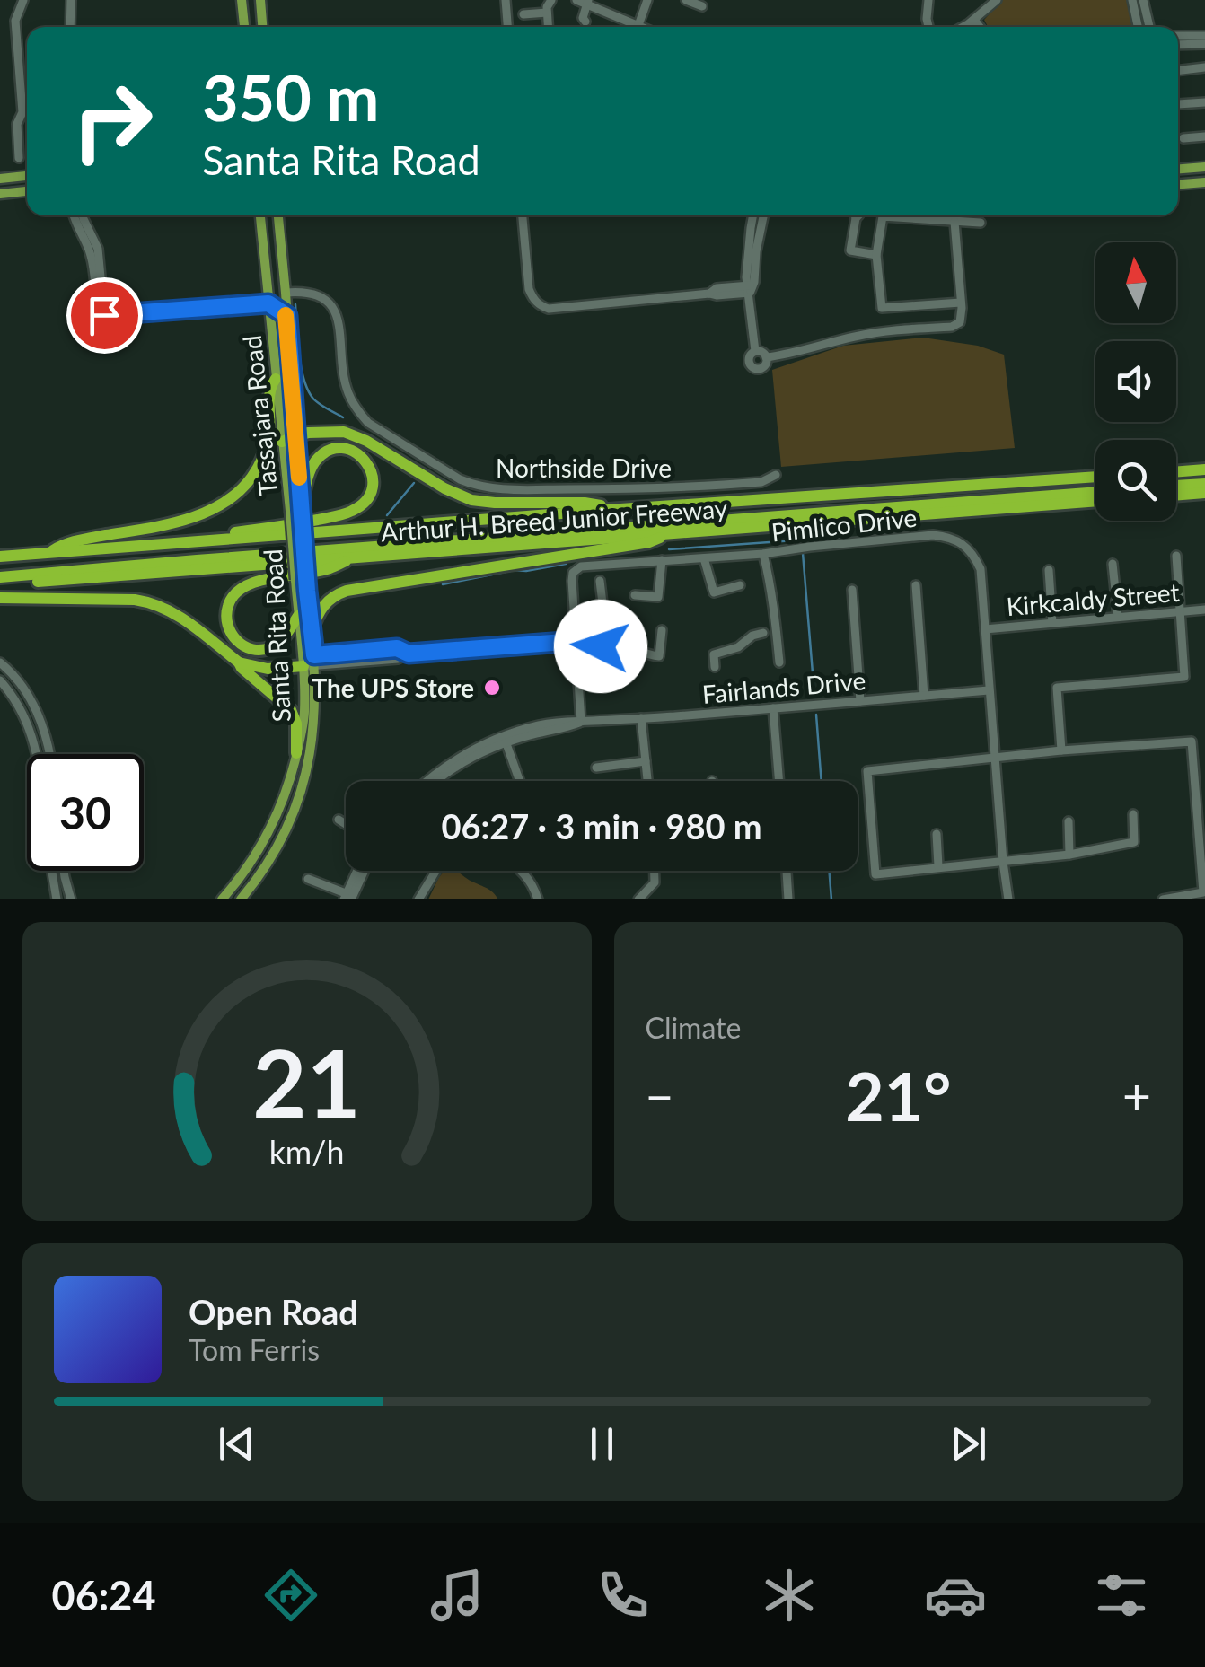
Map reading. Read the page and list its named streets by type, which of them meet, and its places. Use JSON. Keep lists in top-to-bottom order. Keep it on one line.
{"streets":{"highway":["Arthur H. Breed Junior Freeway"],"main road":["Tassajara Road","Santa Rita Road"],"street":["Northside Drive","Pimlico Drive","Kirkcaldy Street","Fairlands Drive"]},"crossings":[["Tassajara Road","Northside Drive"],["Tassajara Road","Santa Rita Road"],["Pimlico Drive","Kirkcaldy Street"],["Pimlico Drive","Fairlands Drive"]],"places":["The UPS Store"],"north":"top","page":{"turn":["350 m","Santa Rita Road"],"limit":"30","trip":"06:27 · 3 min · 980 m","tile":"Climate","heat":["−","21°","+"],"song":["Open Road","Tom Ferris"],"tabs":"06:24","gauge":["21","km/h"]}}
